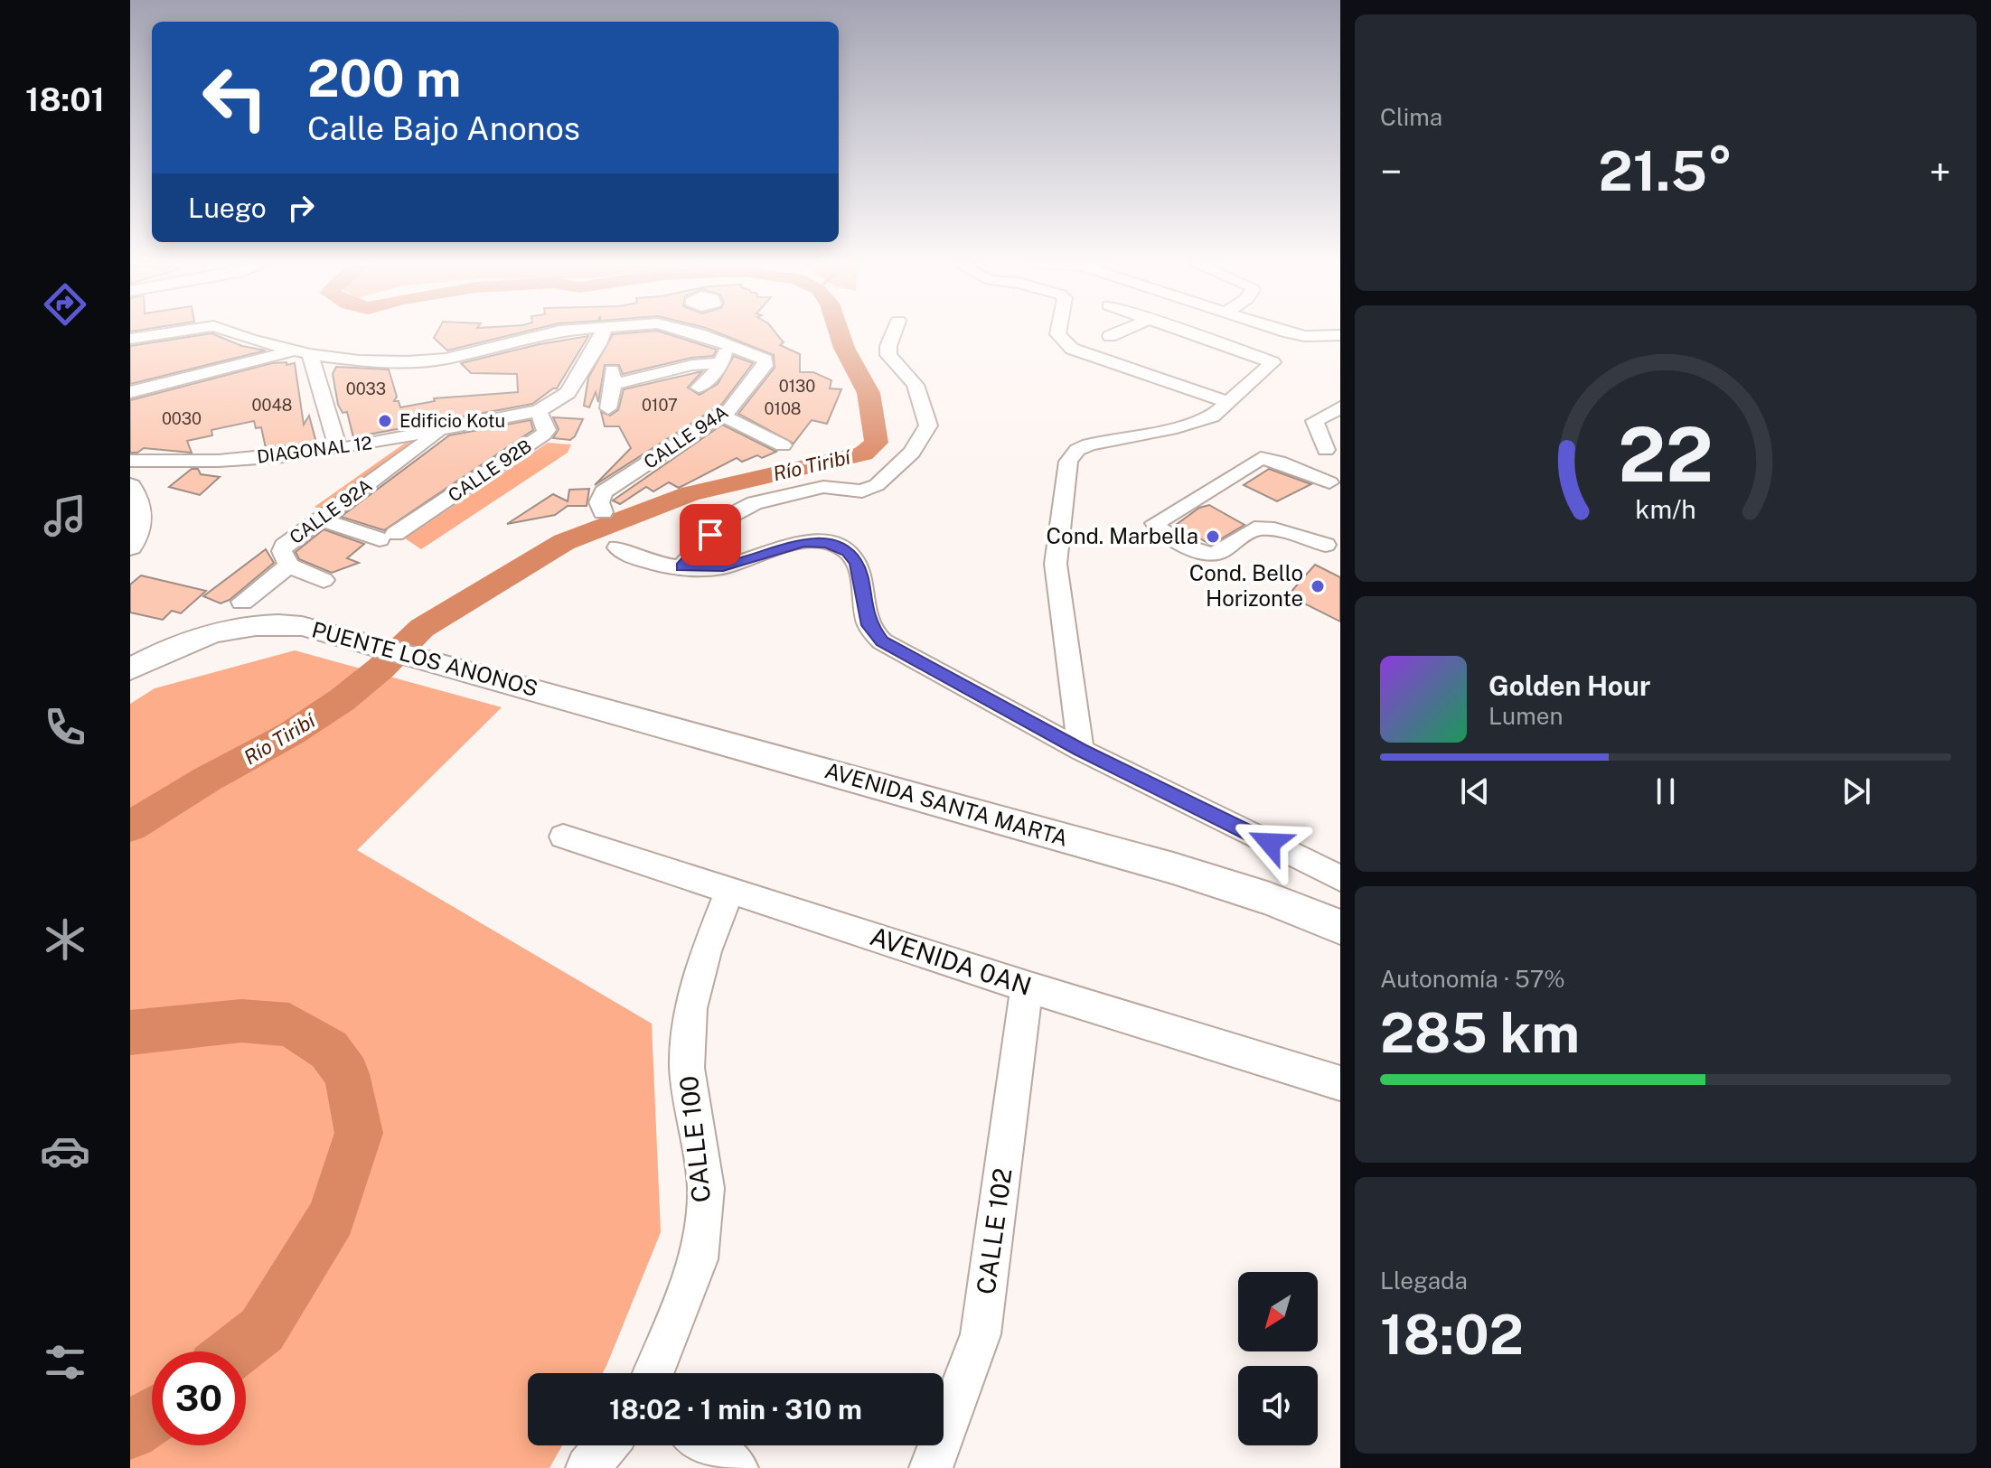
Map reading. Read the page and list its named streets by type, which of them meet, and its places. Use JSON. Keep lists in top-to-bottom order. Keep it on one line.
{"streets":{"main road":["PUENTE LOS ANONOS","AVENIDA SANTA MARTA"],"street":["CALLE 94A","DIAGONAL 12","CALLE 92B","CALLE 92A","AVENIDA 0AN","CALLE 100","CALLE 102"]},"crossings":[["DIAGONAL 12","CALLE 92B"],["DIAGONAL 12","CALLE 92A"],["CALLE 92B","CALLE 92A"],["PUENTE LOS ANONOS","AVENIDA SANTA MARTA"],["AVENIDA 0AN","CALLE 100"],["AVENIDA 0AN","CALLE 102"]],"water":["Río Tiribí"],"places":["Edificio Kotu","Cond. Marbella","Cond. Bello Horizonte"],"house_numbers":["0130","0033","0048","0107","0108","0030"],"north":"bottom left","page":{"tabs":"18:01","tile":["Clima",["Autonomía · 57%","285 km"],["Llegada","18:02"]],"turn":["200 m","Calle Bajo Anonos"],"heat":["−","21.5°","+"],"then":"Luego","song":["Golden Hour","Lumen"],"limit":"30","trip":"18:02 · 1 min · 310 m","gauge":["22","km/h"]}}
